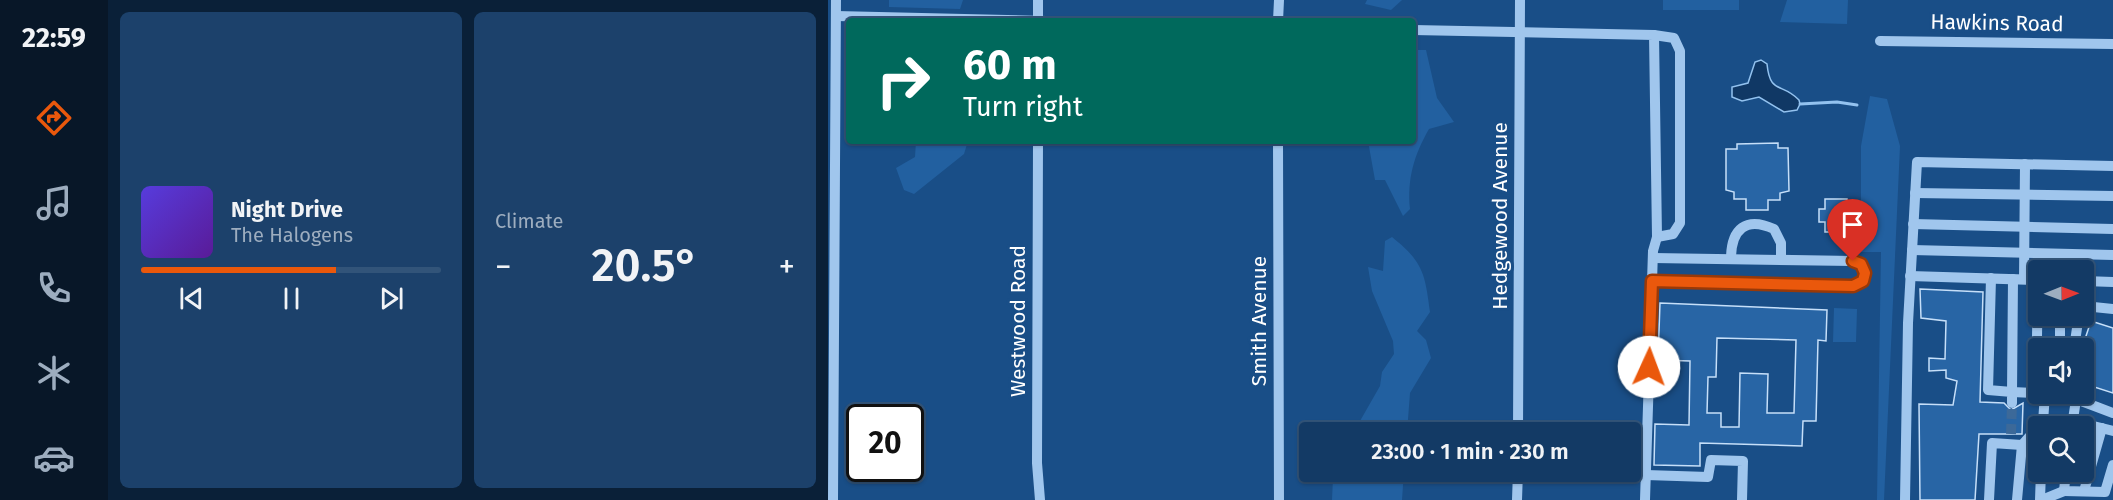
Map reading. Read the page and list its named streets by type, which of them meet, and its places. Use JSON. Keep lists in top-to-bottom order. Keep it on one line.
{"streets":{"street":["Hawkins Road","Hedgewood Avenue","Westwood Road","Smith Avenue"]},"north":"right","page":{"tabs":"22:59","tile":"Climate","turn":["60 m","Turn right"],"song":["Night Drive","The Halogens"],"heat":["−","20.5°","+"],"limit":"20","trip":"23:00 · 1 min · 230 m"}}
